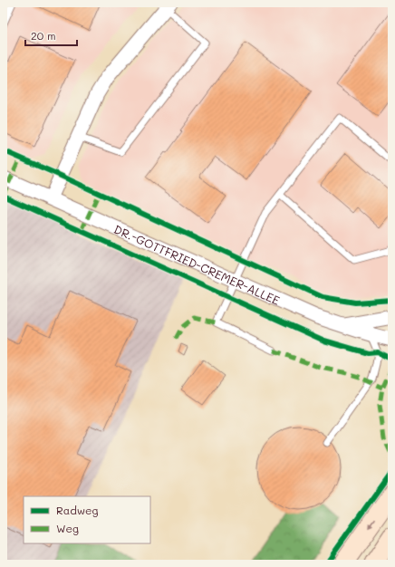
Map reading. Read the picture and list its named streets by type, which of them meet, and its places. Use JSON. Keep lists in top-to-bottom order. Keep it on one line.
{"streets":{"street":["DR.-GOTTFRIED-CREMER-ALLEE"]},"legend":["Radweg","Weg"],"scale_bar":"20 m"}
